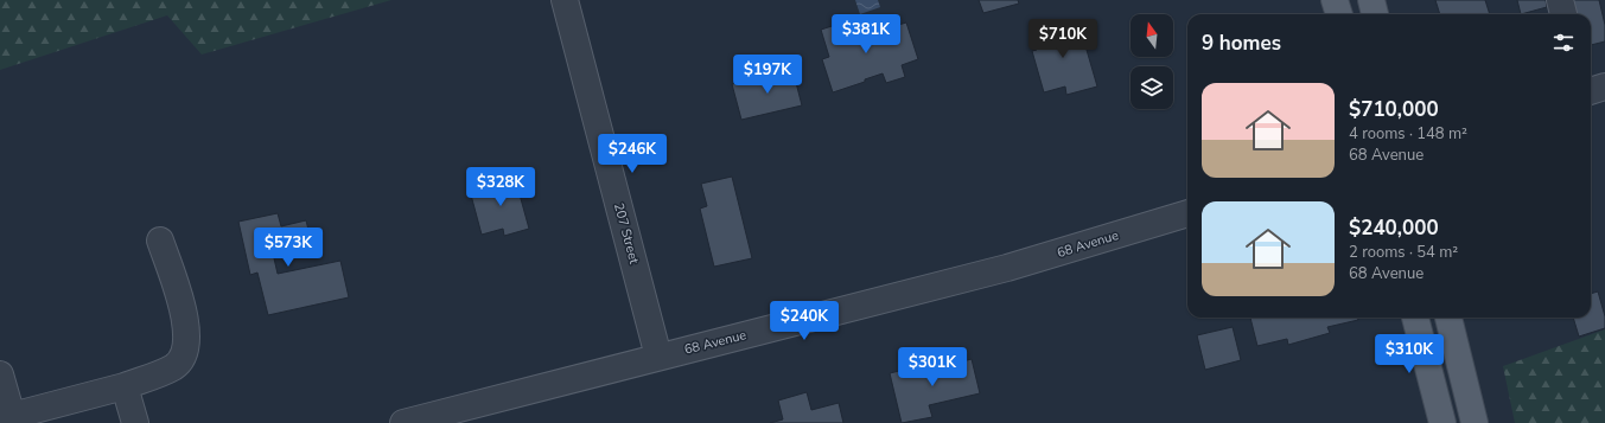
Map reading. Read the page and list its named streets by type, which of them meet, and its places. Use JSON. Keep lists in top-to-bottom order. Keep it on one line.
{"streets":{"street":["207 Street","68 Avenue"]},"crossings":[["207 Street","68 Avenue"]],"north":"top","page":{"price":["$381K","$710K","$197K","$246K","$328K","$573K","$240K","$310K","$301K"],"heading":"9 homes","list":[{"name":"$710,000","note":"4 rooms · 148 m² · 68 Avenue"},{"name":"$240,000","note":"2 rooms · 54 m² · 68 Avenue"}]}}
